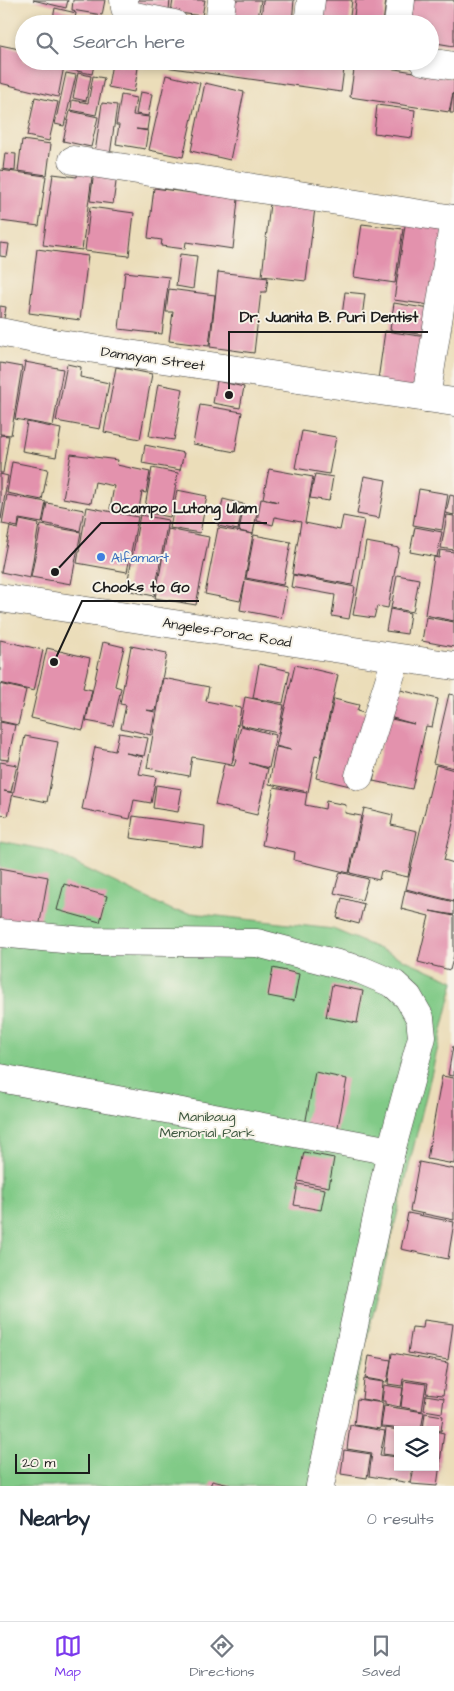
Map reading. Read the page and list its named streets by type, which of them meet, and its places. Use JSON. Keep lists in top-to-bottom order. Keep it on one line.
{"streets":{"street":["Damayan Street","Angeles-Porac Road"]},"parks":["Manibaug Memorial Park"],"places":["Dr. Juanita B. Puri Dentist","Alfamart","Ocampo Lutong Ulam","Chooks to Go"],"scale_bar":"20 m","page":{"search":"Search here","scale":"20 m","heading":["Nearby","0 results"],"nav":["Map","Directions","Saved"]}}
